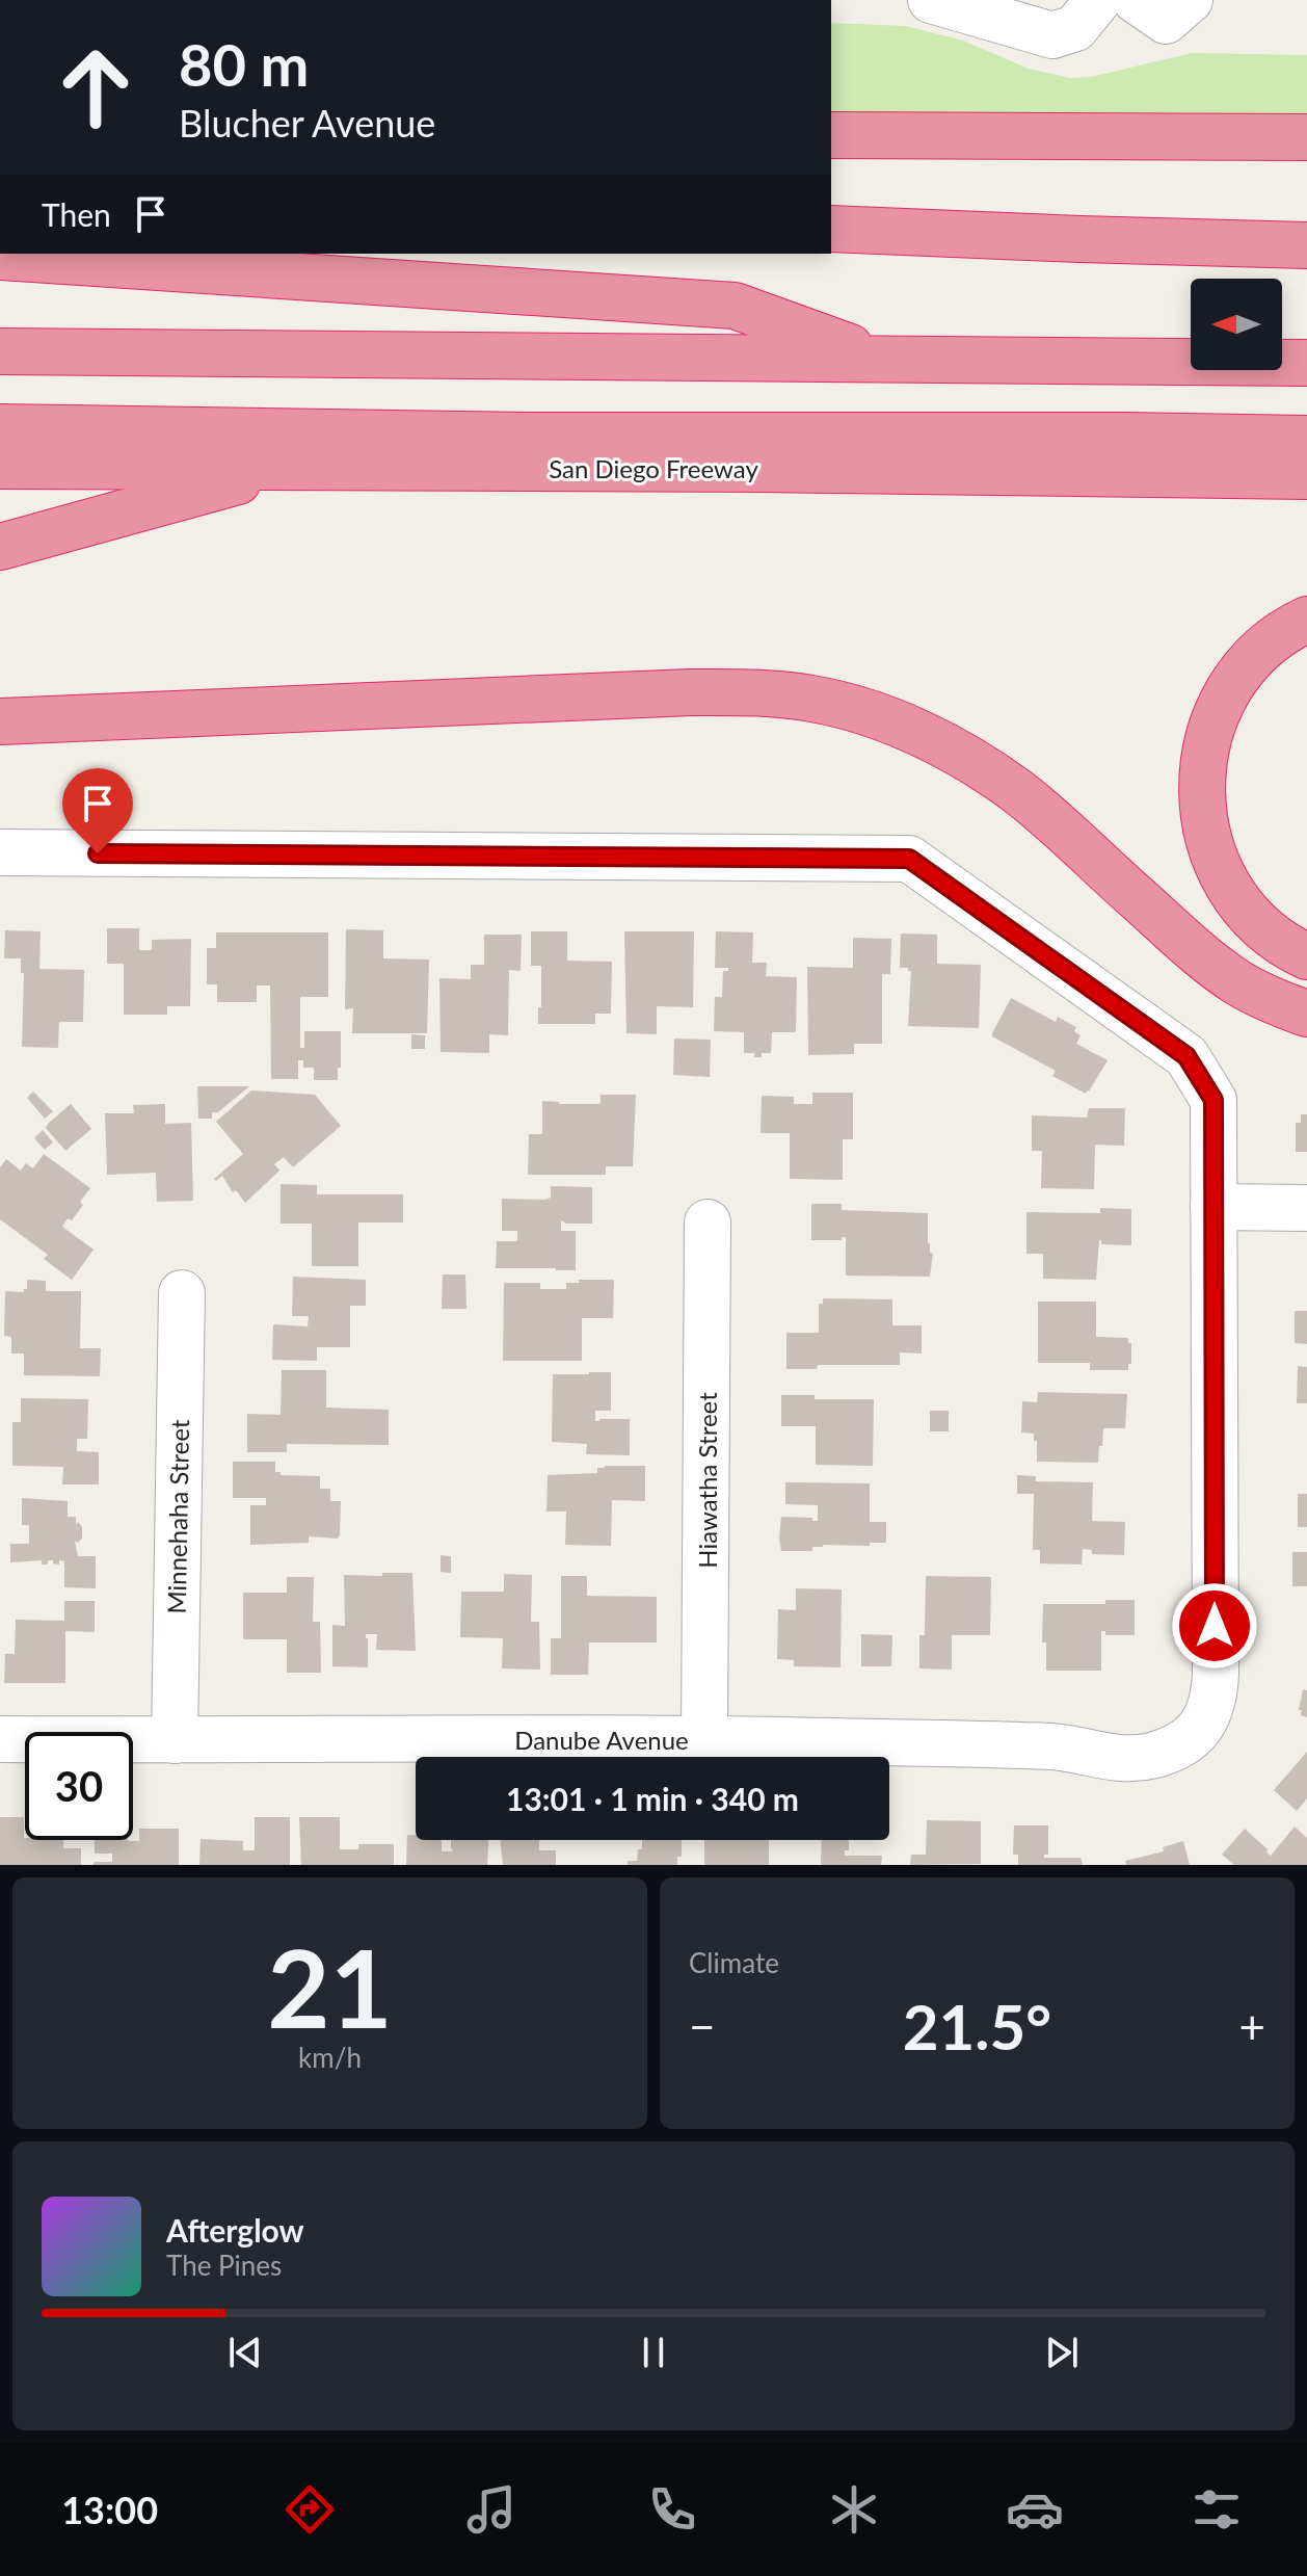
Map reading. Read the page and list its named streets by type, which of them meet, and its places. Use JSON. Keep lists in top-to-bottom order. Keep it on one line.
{"streets":{"highway":["San Diego Freeway"],"street":["Hiawatha Street","Minnehaha Street","Danube Avenue"]},"crossings":[["Hiawatha Street","Danube Avenue"],["Minnehaha Street","Danube Avenue"]],"north":"left","page":{"turn":["80 m","Blucher Avenue"],"then":"Then","limit":"30","trip":"13:01 · 1 min · 340 m","tile":[["21","km/h"],"Climate"],"heat":["−","21.5°","+"],"song":["Afterglow","The Pines"],"tabs":"13:00"}}
